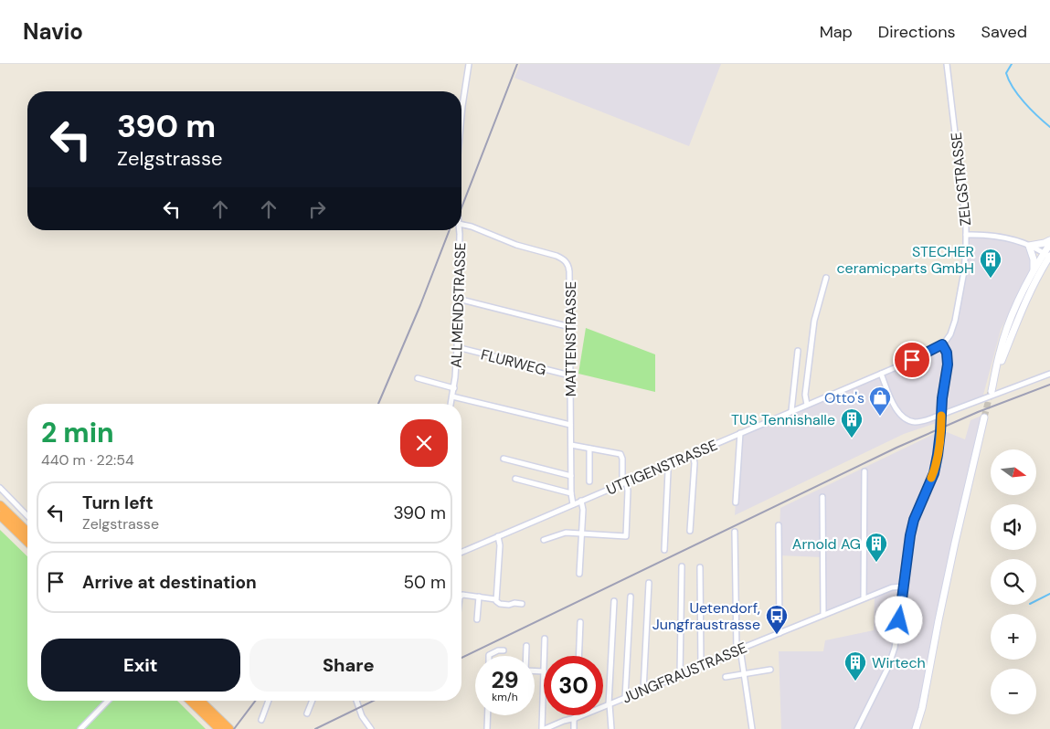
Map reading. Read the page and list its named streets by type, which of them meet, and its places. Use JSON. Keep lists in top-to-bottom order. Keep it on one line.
{"streets":{"street":["ZELGSTRASSE","ALLMENDSTRASSE","MATTENSTRASSE","FLURWEG","UTTIGENSTRASSE","JUNGFRAUSTRASSE"]},"crossings":[["ALLMENDSTRASSE","FLURWEG"],["MATTENSTRASSE","FLURWEG"],["MATTENSTRASSE","UTTIGENSTRASSE"]],"places":{"building":["STECHER ceramicparts GmbH","TUS Tennishalle","Arnold AG","Wirtech"],"shop":["Otto's"],"bus stop":["Uetendorf, Jungfraustrasse"]},"north":"right","page":{"header":"Navio","nav":["Map","Directions","Saved"],"turn":["390 m","Zelgstrasse"],"heading":["2 min","440 m · 22:54"],"map_buttons":["+","−"],"list":[{"name":"Turn left","note":"Zelgstrasse","value":"390 m"},{"name":"Arrive at destination","value":"50 m"}],"buttons":["Exit","Share"],"speed":"29 km/h","limit":"30"}}
